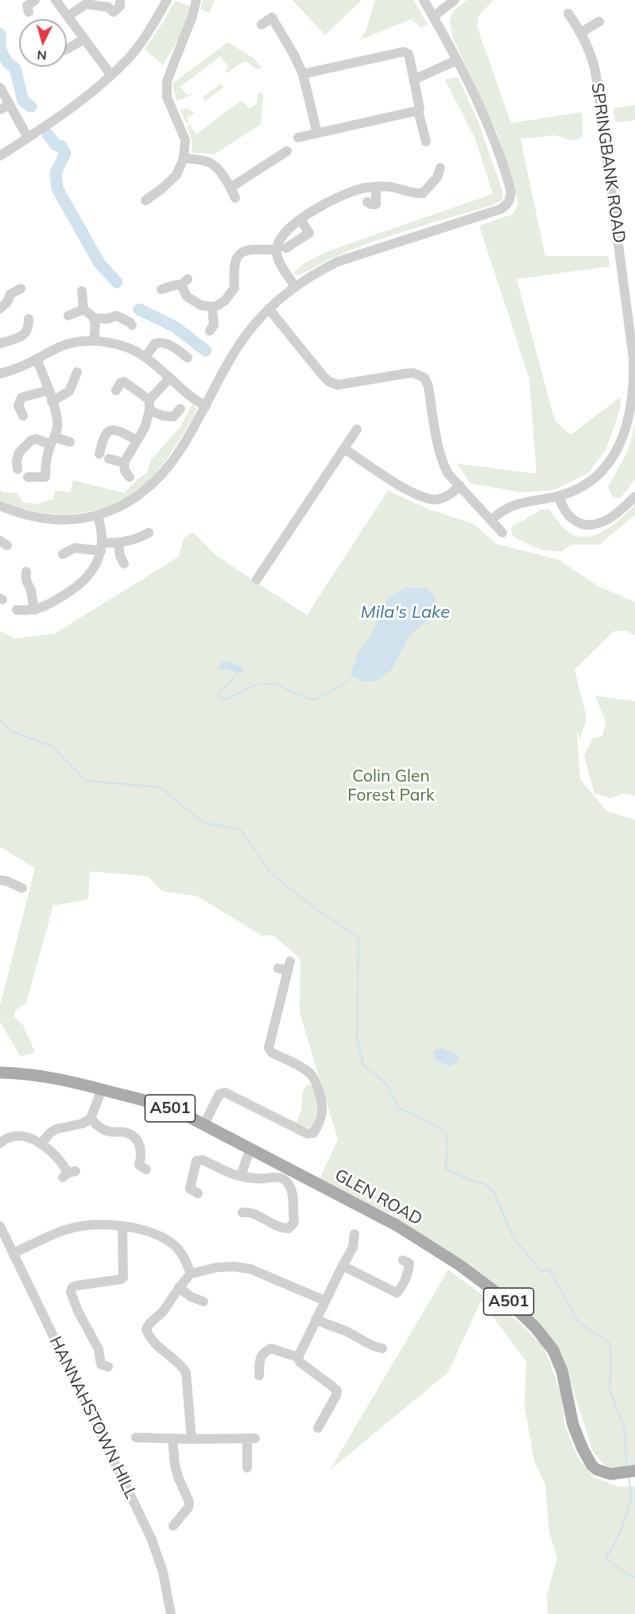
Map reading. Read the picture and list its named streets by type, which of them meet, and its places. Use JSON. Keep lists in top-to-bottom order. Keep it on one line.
{"streets":{"main road":["A501","GLEN ROAD"],"street":["SPRINGBANK ROAD","HANNAHSTOWN HILL"]},"water":["Mila's Lake"],"parks":["Colin Glen Forest Park"],"north":"bottom"}
